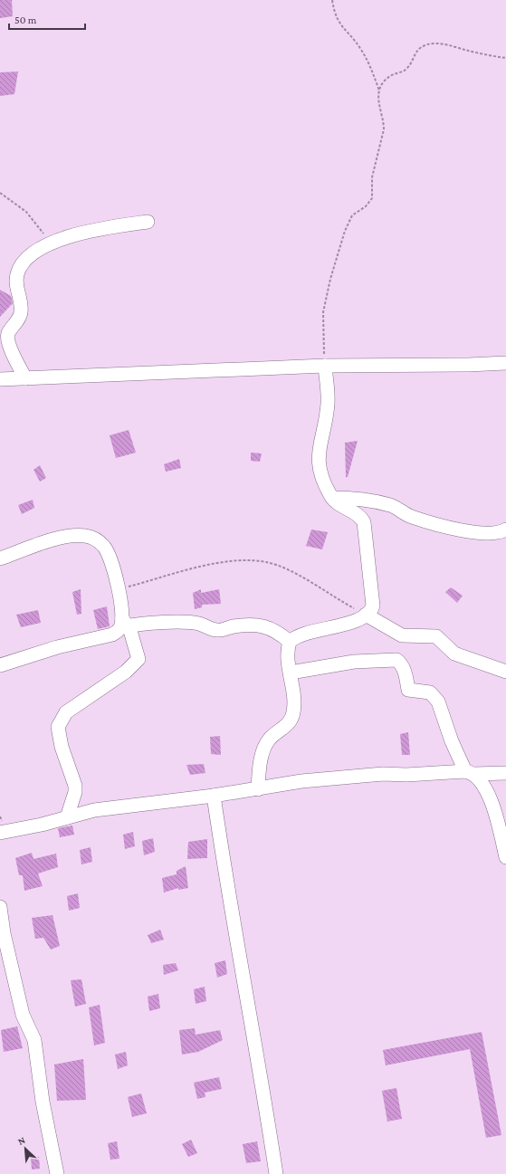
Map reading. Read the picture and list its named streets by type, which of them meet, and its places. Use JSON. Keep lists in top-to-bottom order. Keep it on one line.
{"scale_bar":"50 m","north":"top left"}
